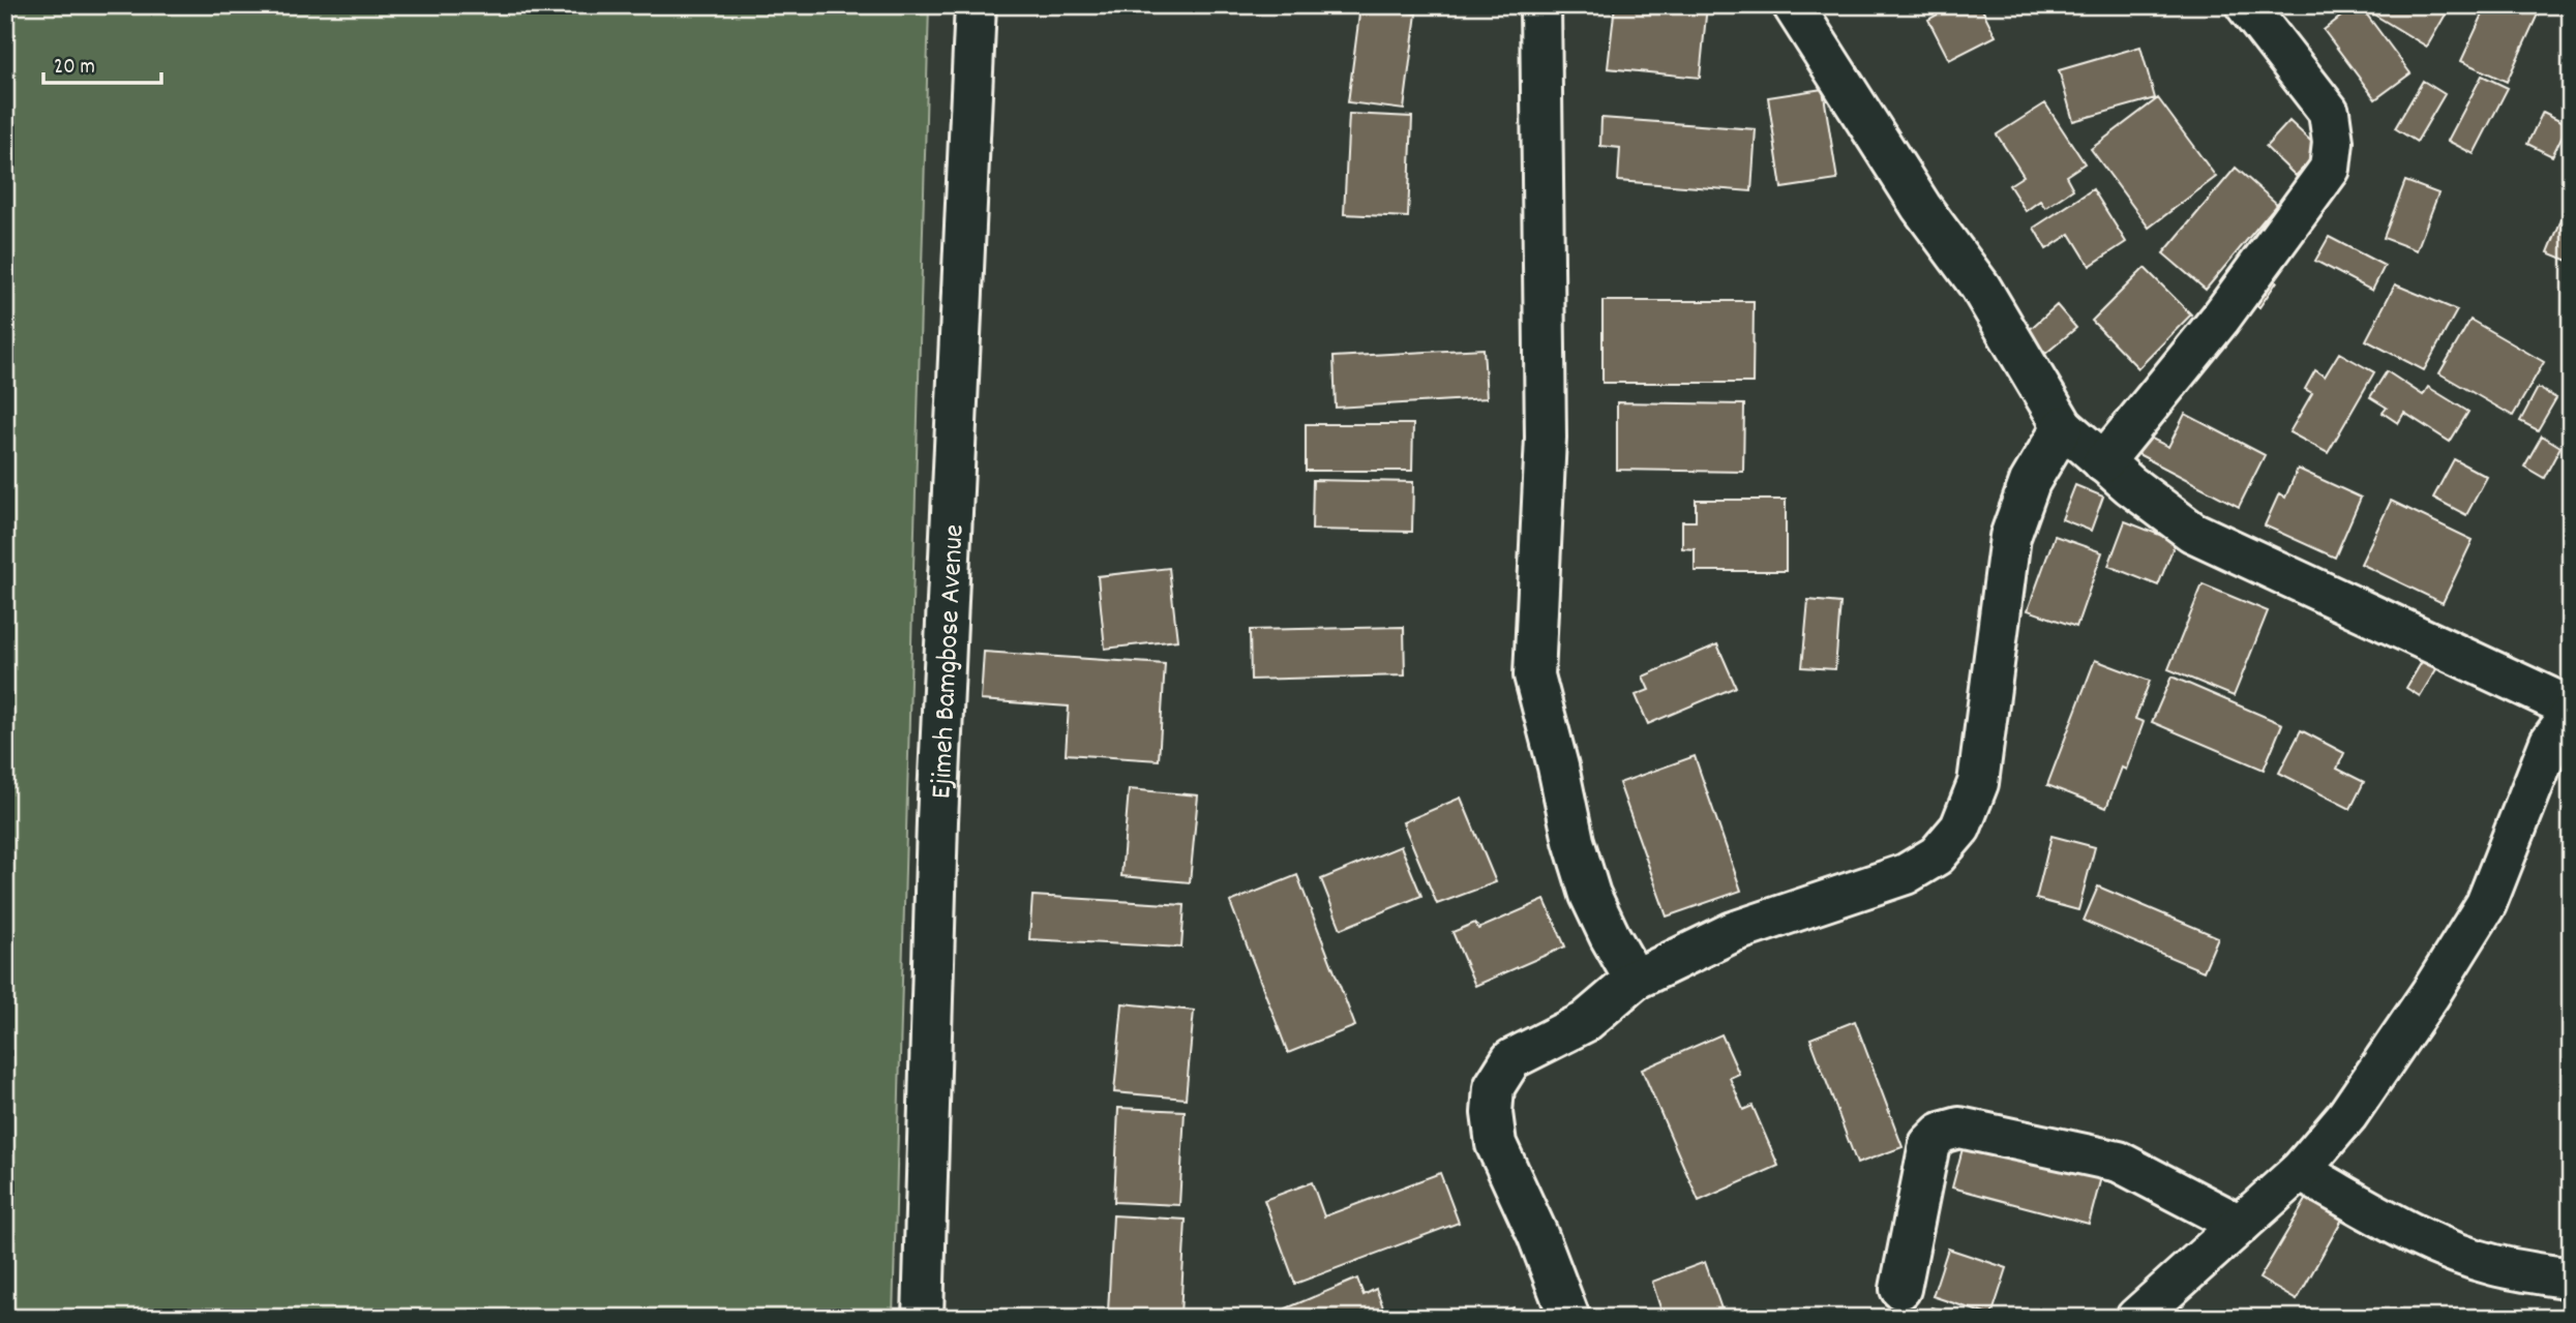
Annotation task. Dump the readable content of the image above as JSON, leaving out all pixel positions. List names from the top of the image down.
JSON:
{
  "streets": {
    "street": ["Ejimeh Bamgbose Avenue"]
  },
  "scale_bar": "20 m"
}
